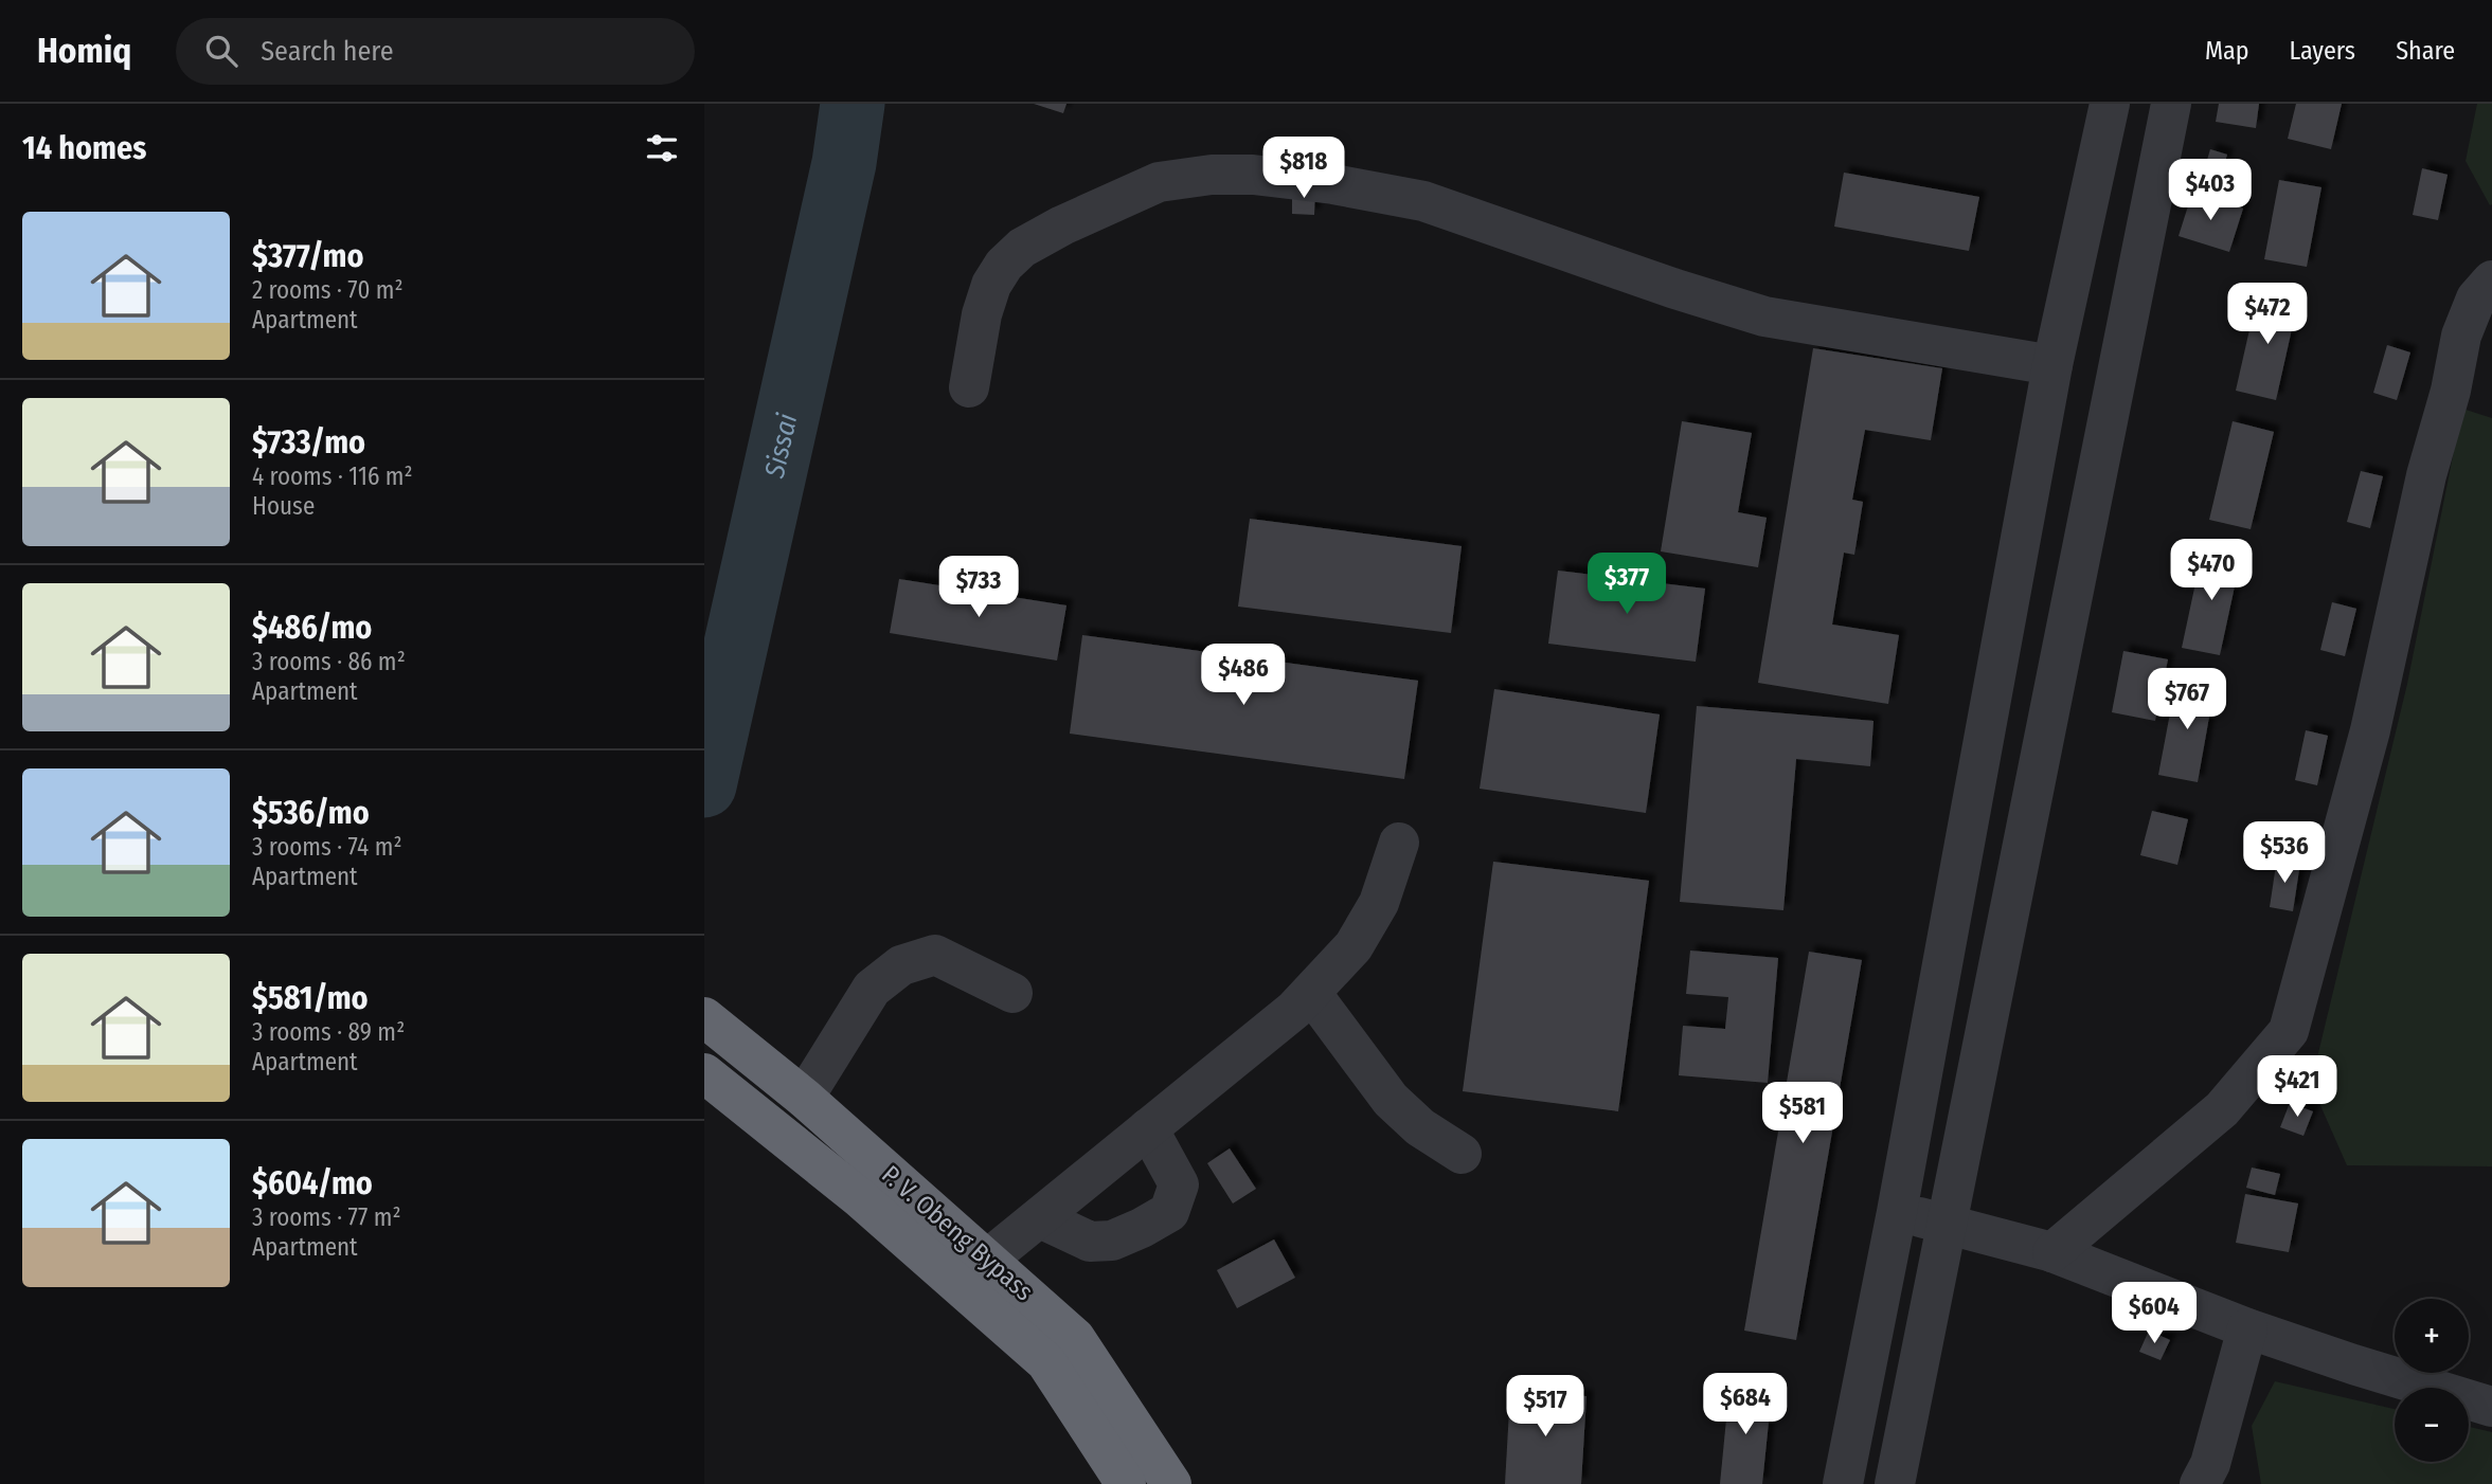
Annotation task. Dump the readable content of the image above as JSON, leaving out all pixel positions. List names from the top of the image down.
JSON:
{
  "streets": {
    "highway": ["P. V. Obeng Bypass"]
  },
  "water": ["Sissai"],
  "page": {
    "header": "Homiq",
    "search": "Search here",
    "nav": ["Map", "Layers", "Share"],
    "heading": "14 homes",
    "price": [
      "$818",
      "$403",
      "$472",
      "$470",
      "$377",
      "$733",
      "$486",
      "$767",
      "$536",
      "$421",
      "$581",
      "$604",
      "$684",
      "$517"
    ],
    "list": [
      {
        "name": "$377/mo",
        "note": "2 rooms · 70 m² · Apartment"
      },
      {
        "name": "$733/mo",
        "note": "4 rooms · 116 m² · House"
      },
      {
        "name": "$486/mo",
        "note": "3 rooms · 86 m² · Apartment"
      },
      {
        "name": "$536/mo",
        "note": "3 rooms · 74 m² · Apartment"
      },
      {
        "name": "$581/mo",
        "note": "3 rooms · 89 m² · Apartment"
      },
      {
        "name": "$604/mo",
        "note": "3 rooms · 77 m² · Apartment"
      }
    ],
    "map_buttons": ["+", "−"]
  }
}
